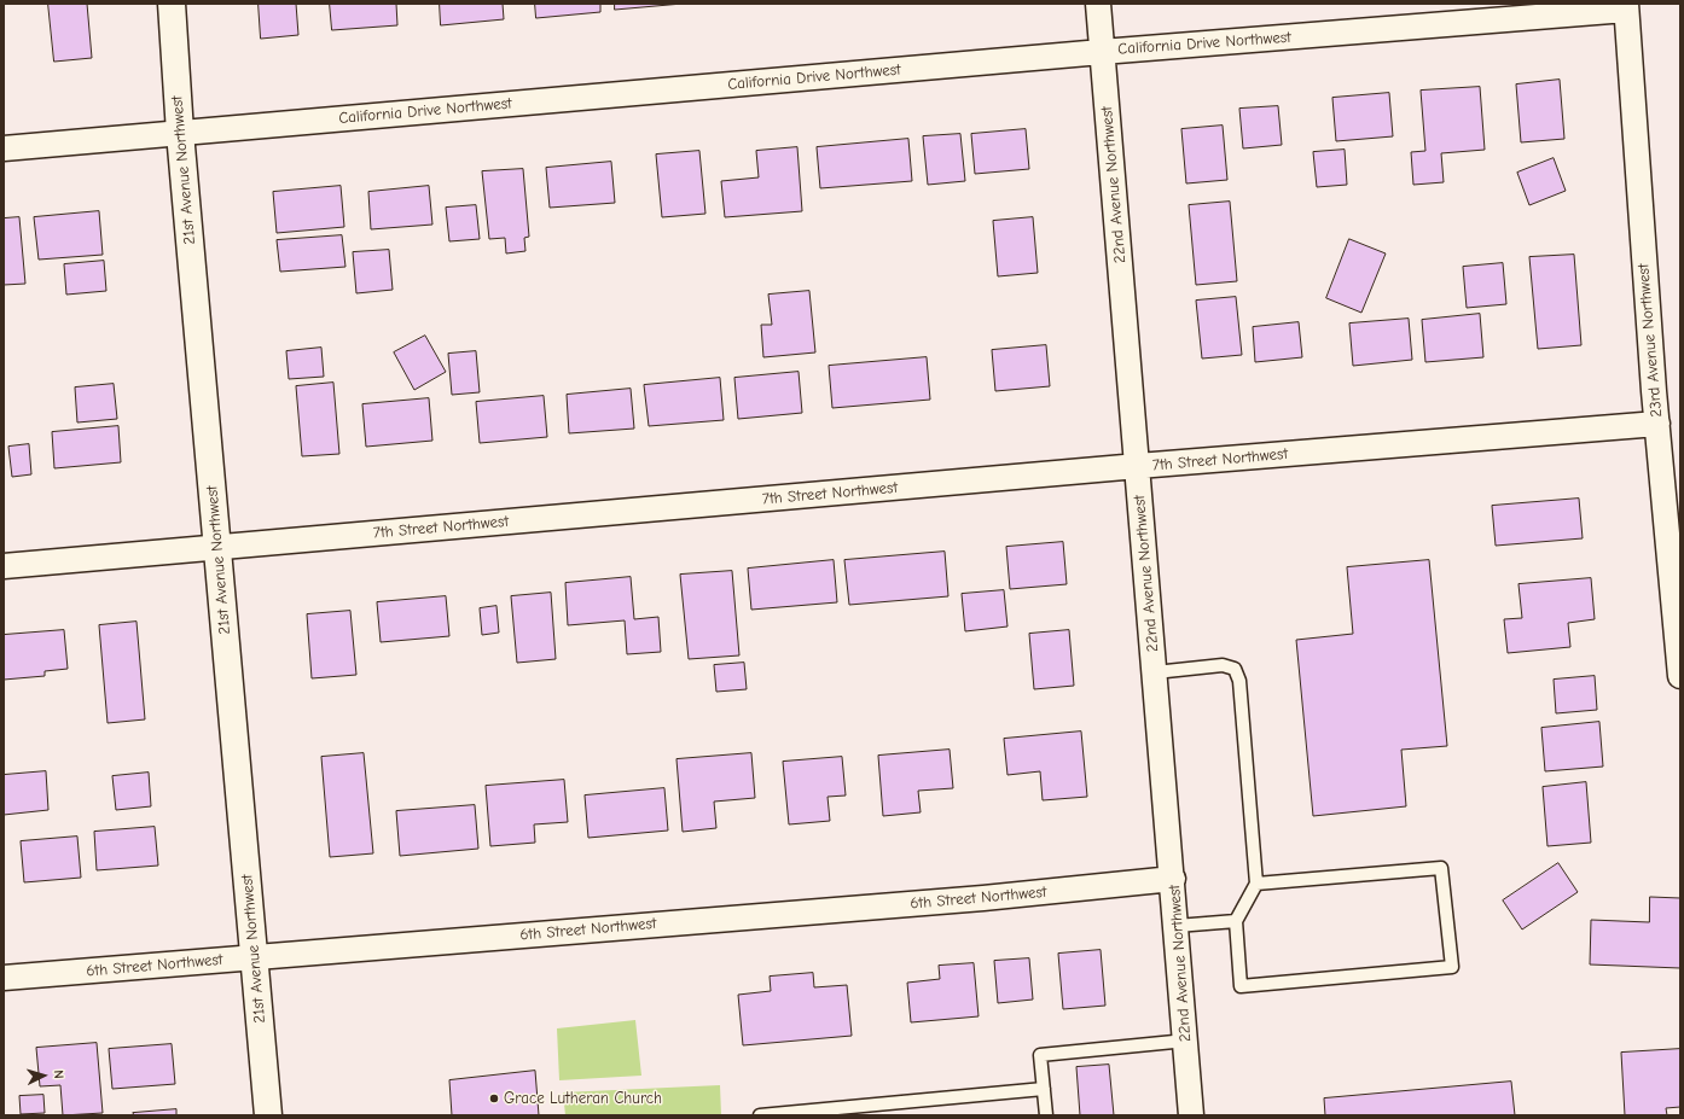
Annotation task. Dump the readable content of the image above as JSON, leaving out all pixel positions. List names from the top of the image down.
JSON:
{
  "streets": {
    "street": [
      "California Drive Northwest",
      "21st Avenue Northwest",
      "22nd Avenue Northwest",
      "23rd Avenue Northwest",
      "7th Street Northwest",
      "6th Street Northwest"
    ]
  },
  "crossings": [
    ["California Drive Northwest", "21st Avenue Northwest"],
    ["California Drive Northwest", "22nd Avenue Northwest"],
    ["California Drive Northwest", "23rd Avenue Northwest"],
    ["21st Avenue Northwest", "7th Street Northwest"],
    ["21st Avenue Northwest", "6th Street Northwest"],
    ["22nd Avenue Northwest", "7th Street Northwest"],
    ["22nd Avenue Northwest", "6th Street Northwest"],
    ["23rd Avenue Northwest", "7th Street Northwest"]
  ],
  "places": ["Grace Lutheran Church"],
  "north": "right"
}
